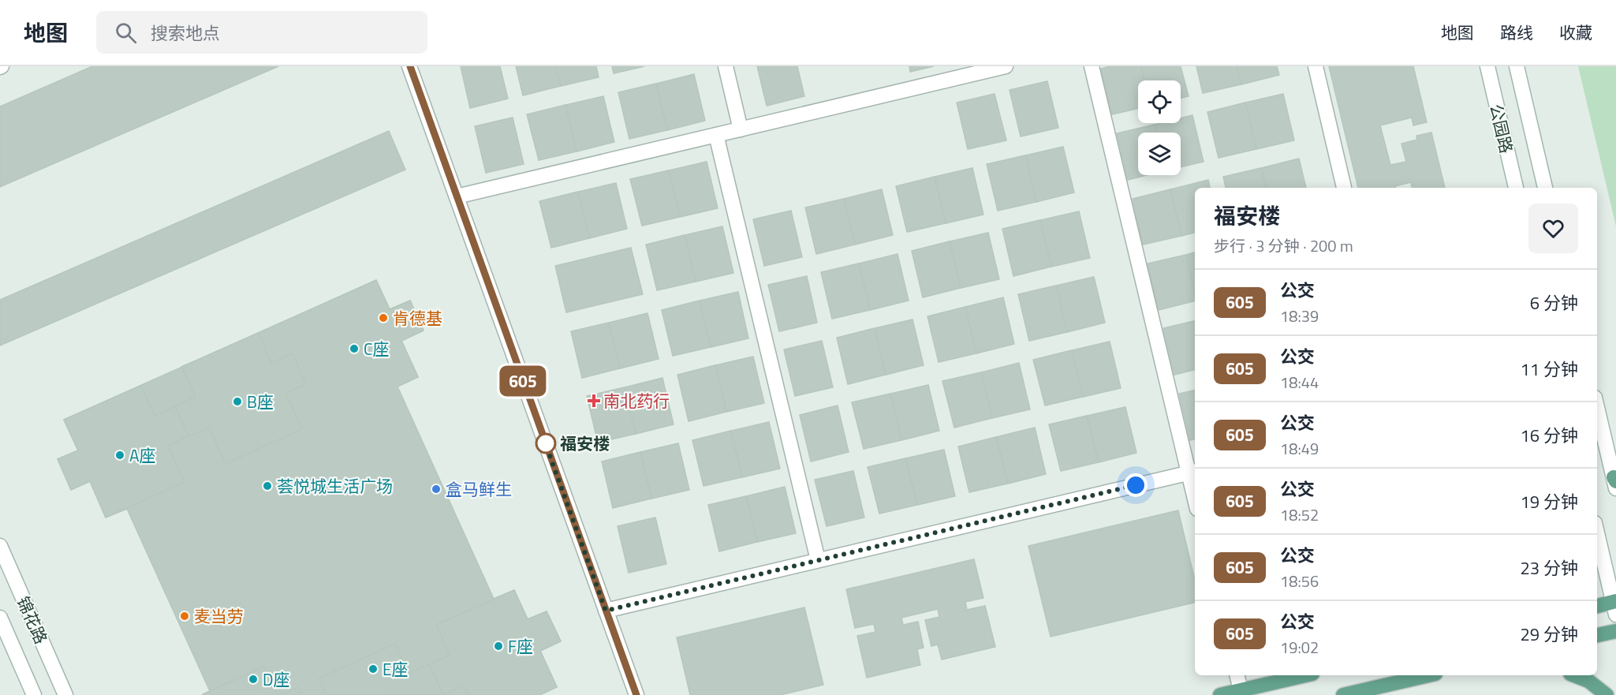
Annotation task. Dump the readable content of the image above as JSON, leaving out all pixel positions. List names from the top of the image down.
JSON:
{
  "streets": {
    "street": ["公园路", "锦花路"]
  },
  "places": {
    "other": [
      "肯德基",
      "C座",
      "B座",
      "福安楼",
      "A座",
      "荟悦城生活广场",
      "盒马鲜生",
      "麦当劳",
      "F座",
      "E座",
      "D座"
    ],
    "health": ["南北药行"]
  },
  "lines": ["bus line 605"],
  "page": {
    "header": "地图",
    "search": "搜索地点",
    "nav": ["地图", "路线", "收藏"],
    "on_map": "605",
    "heading": ["福安楼", "步行 · 3 分钟 · 200 m"],
    "list": [
      {
        "mark": "605",
        "name": "公交",
        "note": "18:39",
        "value": "6 分钟"
      },
      {
        "mark": "605",
        "name": "公交",
        "note": "18:44",
        "value": "11 分钟"
      },
      {
        "mark": "605",
        "name": "公交",
        "note": "18:49",
        "value": "16 分钟"
      },
      {
        "mark": "605",
        "name": "公交",
        "note": "18:52",
        "value": "19 分钟"
      },
      {
        "mark": "605",
        "name": "公交",
        "note": "18:56",
        "value": "23 分钟"
      },
      {
        "mark": "605",
        "name": "公交",
        "note": "19:02",
        "value": "29 分钟"
      }
    ]
  }
}
